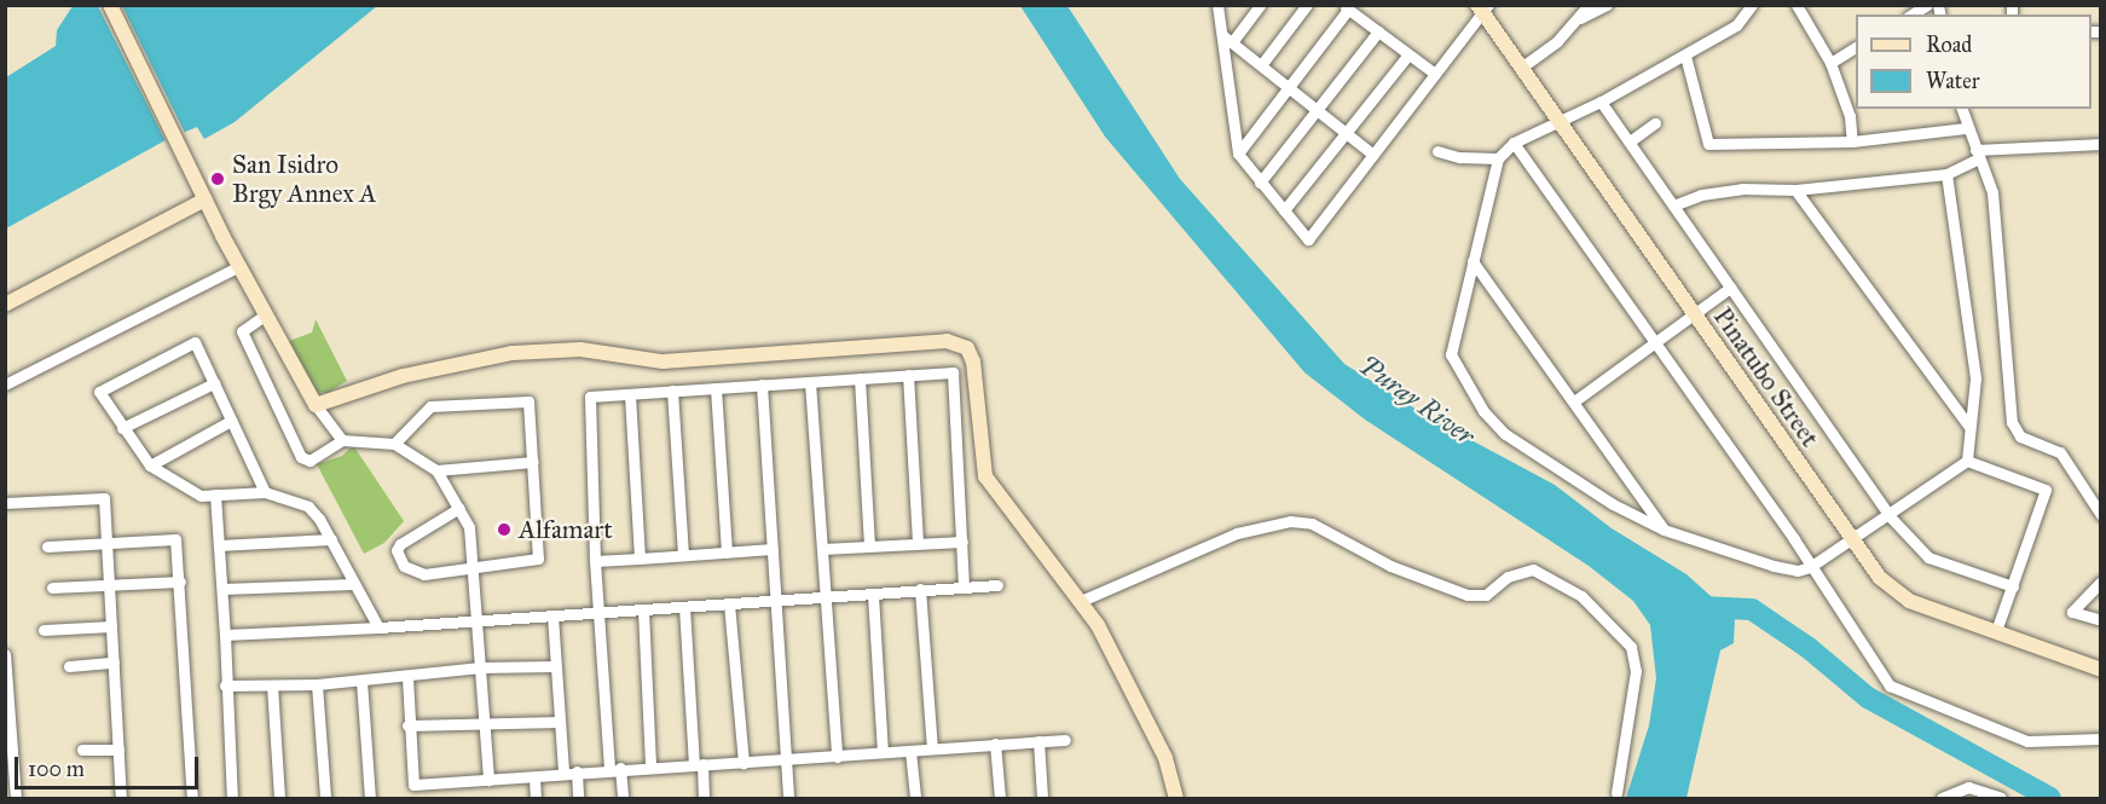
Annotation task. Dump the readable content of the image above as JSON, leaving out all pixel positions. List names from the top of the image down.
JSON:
{
  "streets": {
    "street": ["Pinatubo Street"]
  },
  "water": ["Puray River"],
  "places": ["San Isidro Brgy Annex A", "Alfamart"],
  "legend": ["Road", "Water"],
  "scale_bar": "100 m"
}
